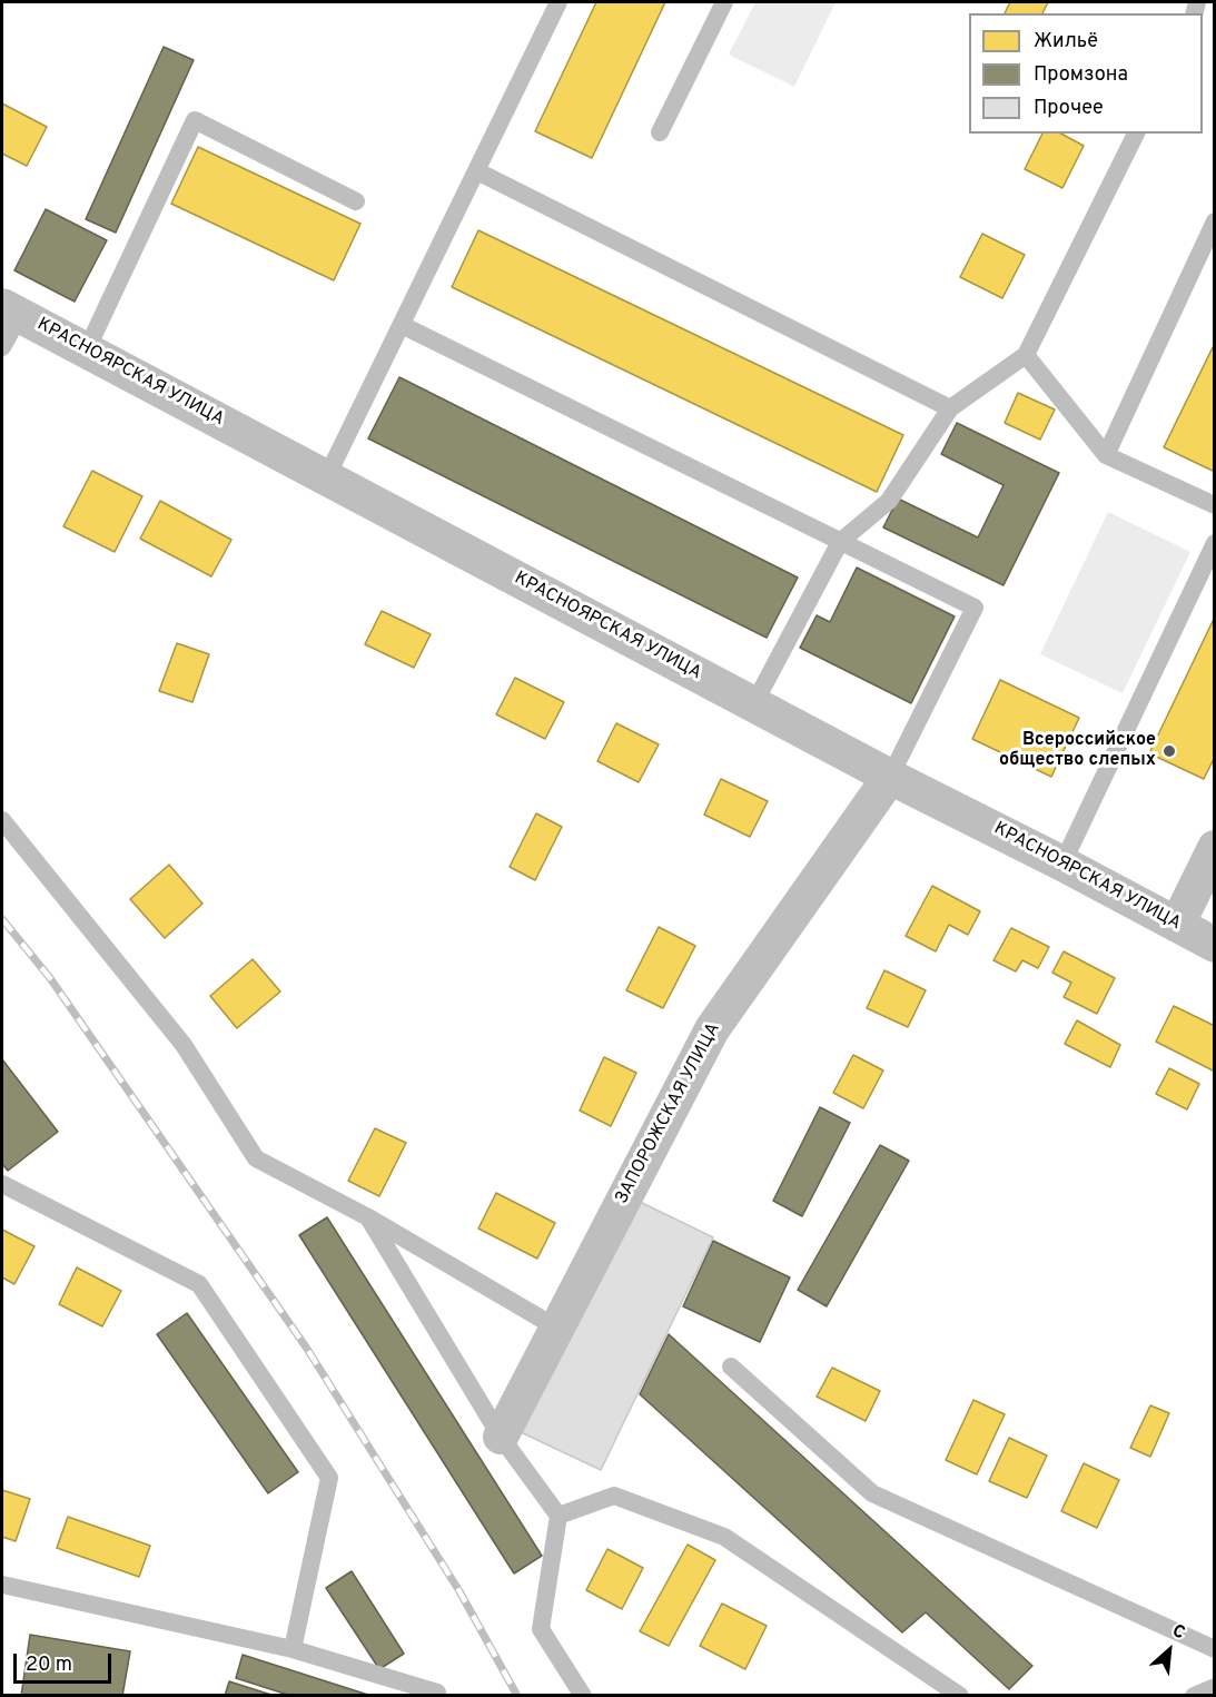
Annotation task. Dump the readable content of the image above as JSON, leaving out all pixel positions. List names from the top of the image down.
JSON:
{
  "streets": {
    "street": ["КРАСНОЯРСКАЯ УЛИЦА", "ЗАПОРОЖСКАЯ УЛИЦА"]
  },
  "crossings": [
    ["КРАСНОЯРСКАЯ УЛИЦА", "ЗАПОРОЖСКАЯ УЛИЦА"]
  ],
  "places": ["Всероссийское общество слепых"],
  "legend": ["Жильё", "Промзона", "Прочее"],
  "scale_bar": "20 m",
  "north": "top right"
}
